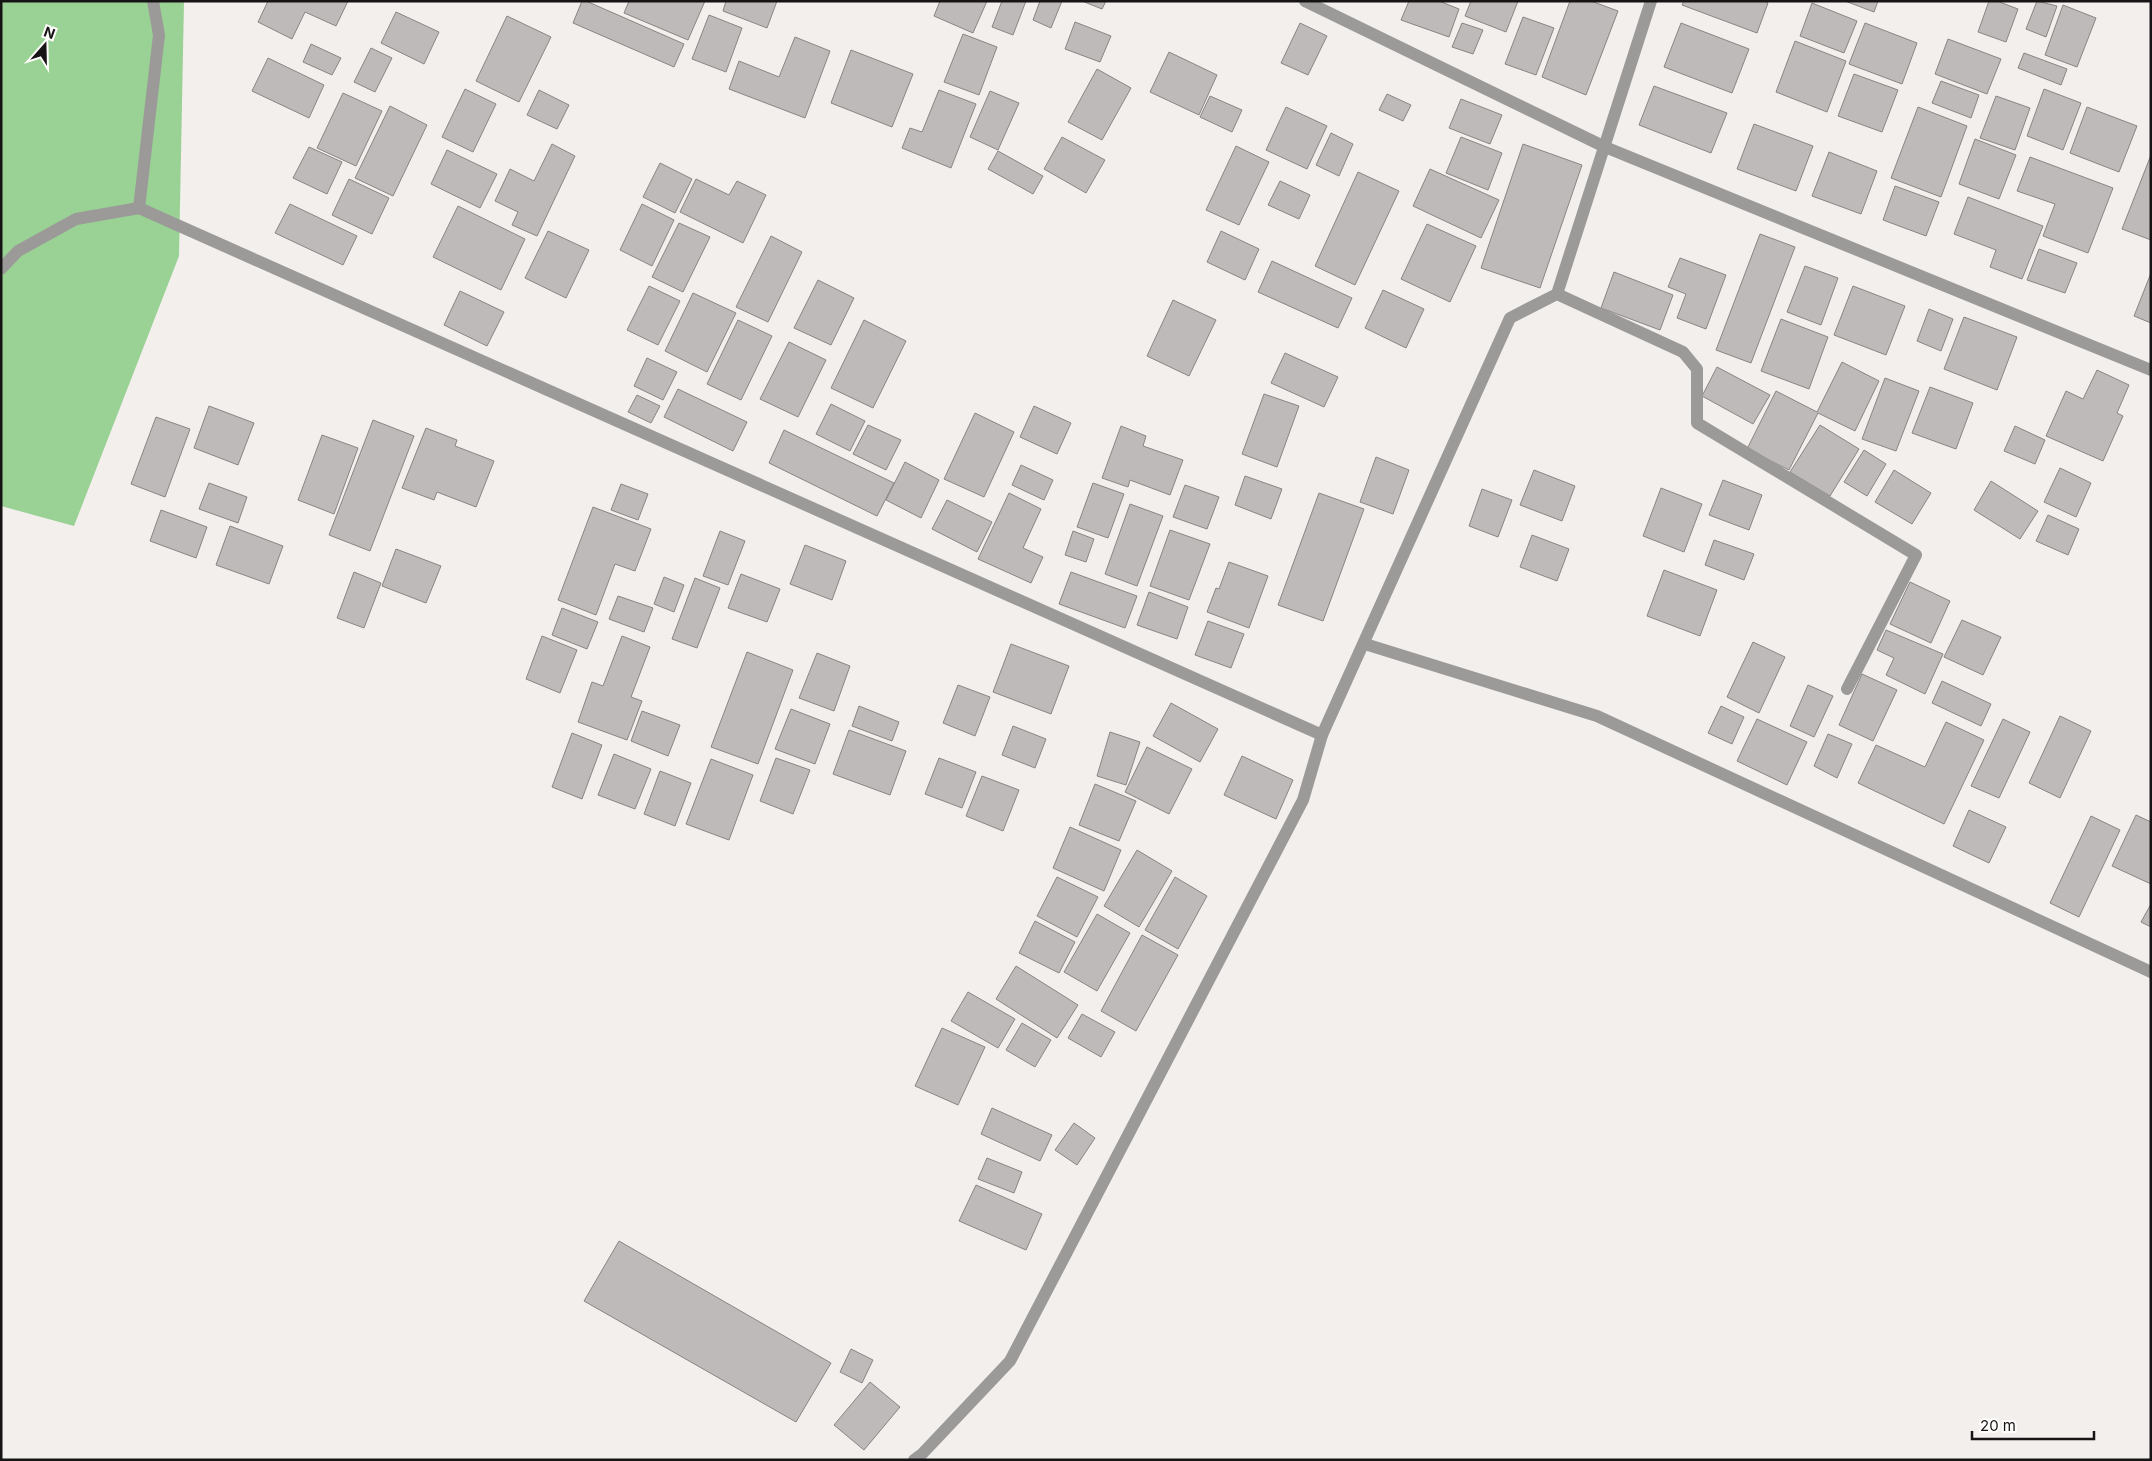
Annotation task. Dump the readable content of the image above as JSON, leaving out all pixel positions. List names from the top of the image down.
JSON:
{
  "scale_bar": "20 m",
  "north": "top"
}
